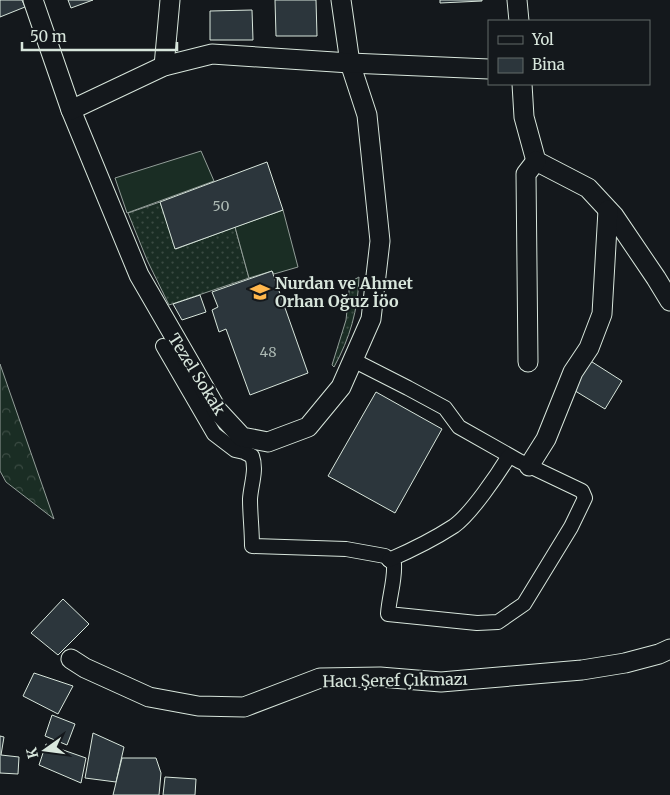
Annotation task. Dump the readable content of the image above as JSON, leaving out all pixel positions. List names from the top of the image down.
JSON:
{
  "streets": {
    "street": ["Tezel Sokak", "Hacı Şeref Çıkmazı"]
  },
  "places": {
    "school or university": ["Nurdan ve Ahmet Orhan Oğuz İöo"]
  },
  "house_numbers": ["50", "48"],
  "legend": ["Yol", "Bina"],
  "scale_bar": "50 m",
  "north": "left"
}
